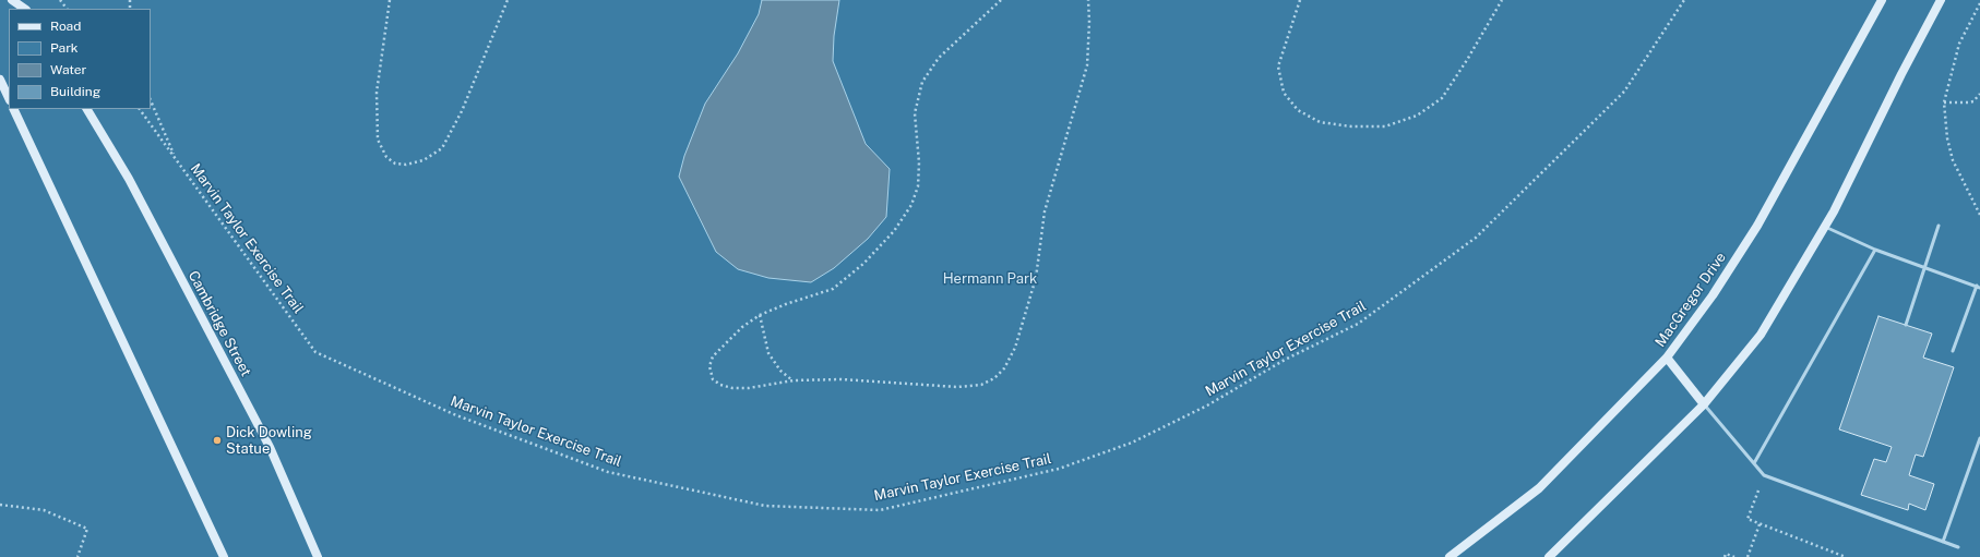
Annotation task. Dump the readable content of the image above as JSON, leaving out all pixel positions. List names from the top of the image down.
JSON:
{
  "streets": {
    "main road": ["MacGregor Drive", "Cambridge Street"],
    "path": ["Marvin Taylor Exercise Trail"]
  },
  "parks": ["Hermann Park"],
  "places": ["Dick Dowling Statue"],
  "legend": [
    "Road",
    "Park",
    "Water",
    "Building"
  ]
}
